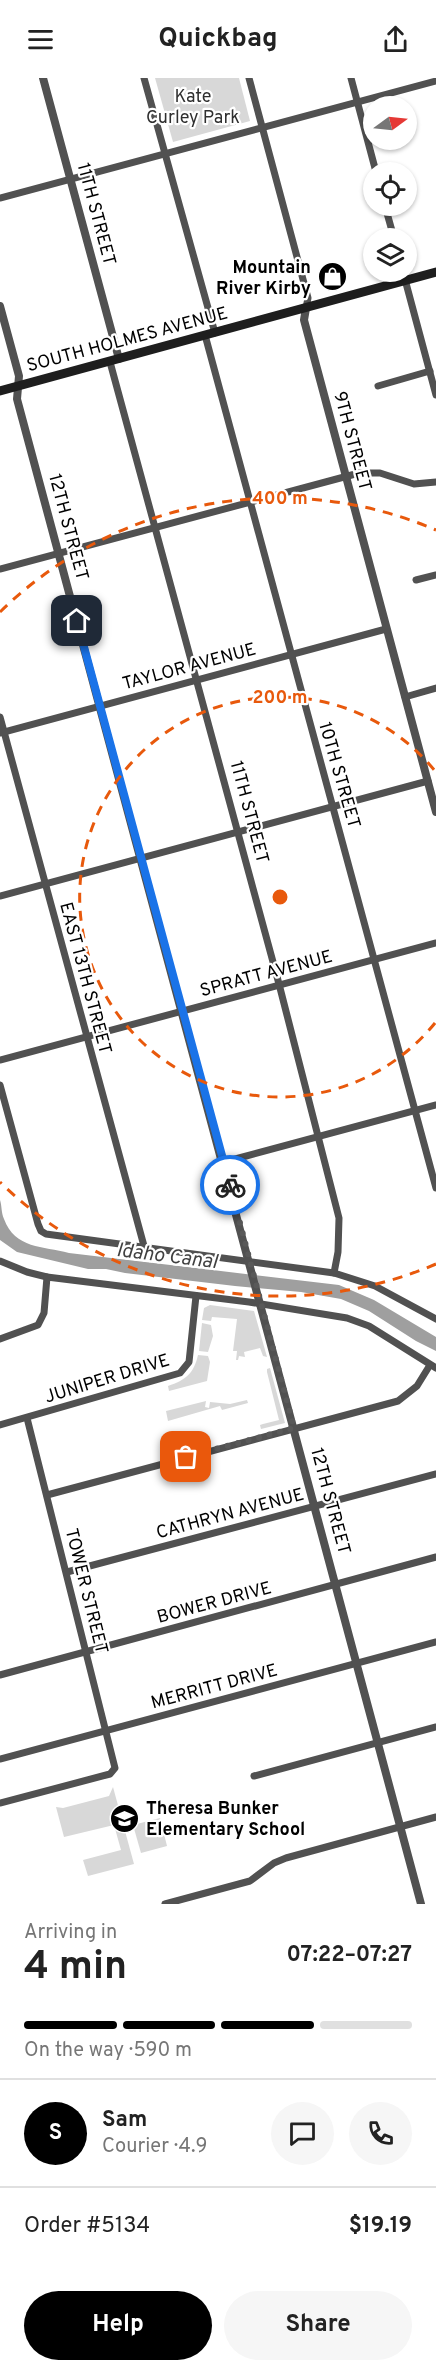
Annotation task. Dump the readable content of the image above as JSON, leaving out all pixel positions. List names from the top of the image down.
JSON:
{
  "streets": {
    "main road": ["SOUTH HOLMES AVENUE"],
    "street": [
      "11TH STREET",
      "9TH STREET",
      "12TH STREET",
      "TAYLOR AVENUE",
      "10TH STREET",
      "SPRATT AVENUE",
      "EAST 13TH STREET",
      "JUNIPER DRIVE",
      "CATHRYN AVENUE",
      "TOWER STREET",
      "BOWER DRIVE",
      "MERRITT DRIVE"
    ]
  },
  "crossings": [
    ["11TH STREET", "SOUTH HOLMES AVENUE"],
    ["11TH STREET", "TAYLOR AVENUE"],
    ["11TH STREET", "SPRATT AVENUE"],
    ["SOUTH HOLMES AVENUE", "9TH STREET"],
    ["SOUTH HOLMES AVENUE", "12TH STREET"],
    ["SOUTH HOLMES AVENUE", "10TH STREET"],
    ["9TH STREET", "TAYLOR AVENUE"],
    ["12TH STREET", "TAYLOR AVENUE"],
    ["12TH STREET", "SPRATT AVENUE"],
    ["12TH STREET", "CATHRYN AVENUE"],
    ["12TH STREET", "BOWER DRIVE"],
    ["12TH STREET", "MERRITT DRIVE"],
    ["TAYLOR AVENUE", "10TH STREET"],
    ["TAYLOR AVENUE", "EAST 13TH STREET"],
    ["10TH STREET", "SPRATT AVENUE"],
    ["SPRATT AVENUE", "EAST 13TH STREET"],
    ["JUNIPER DRIVE", "TOWER STREET"],
    ["CATHRYN AVENUE", "TOWER STREET"],
    ["TOWER STREET", "BOWER DRIVE"],
    ["TOWER STREET", "MERRITT DRIVE"]
  ],
  "water": ["Idaho Canal"],
  "parks": ["Kate Curley Park"],
  "places": {
    "shop": ["Mountain River Kirby"],
    "school or university": ["Theresa Bunker Elementary School"]
  },
  "north": "right",
  "page": {
    "header": "Quickbag",
    "heading": ["4 min", "Arriving in", "07:22–07:27"],
    "panel": [
      "Sam",
      "Courier · 4.9",
      "Order #5134",
      "$19.19"
    ],
    "bar": "On the way · 590 m",
    "round": "S",
    "buttons": ["Help", "Share"]
  },
  "rings": ["400 m", "200 m"]
}
